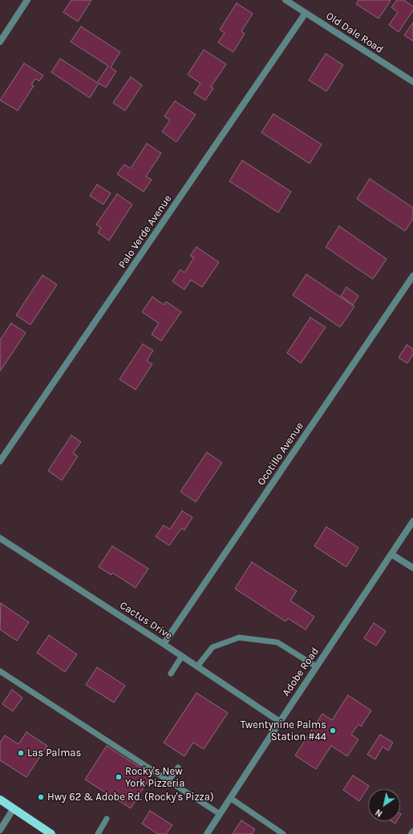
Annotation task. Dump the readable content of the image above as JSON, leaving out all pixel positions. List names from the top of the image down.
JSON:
{
  "streets": {
    "street": [
      "Old Dale Road",
      "Palo Verde Avenue",
      "Ocotillo Avenue",
      "Cactus Drive",
      "Adobe Road"
    ]
  },
  "crossings": [
    ["Old Dale Road", "Palo Verde Avenue"],
    ["Ocotillo Avenue", "Cactus Drive"],
    ["Cactus Drive", "Adobe Road"]
  ],
  "places": [
    "Twentynine Palms Station #44",
    "Las Palmas",
    "Rocky's New York Pizzeria",
    "Hwy 62 & Adobe Rd. (Rocky's Pizza)"
  ],
  "north": "bottom left"
}
